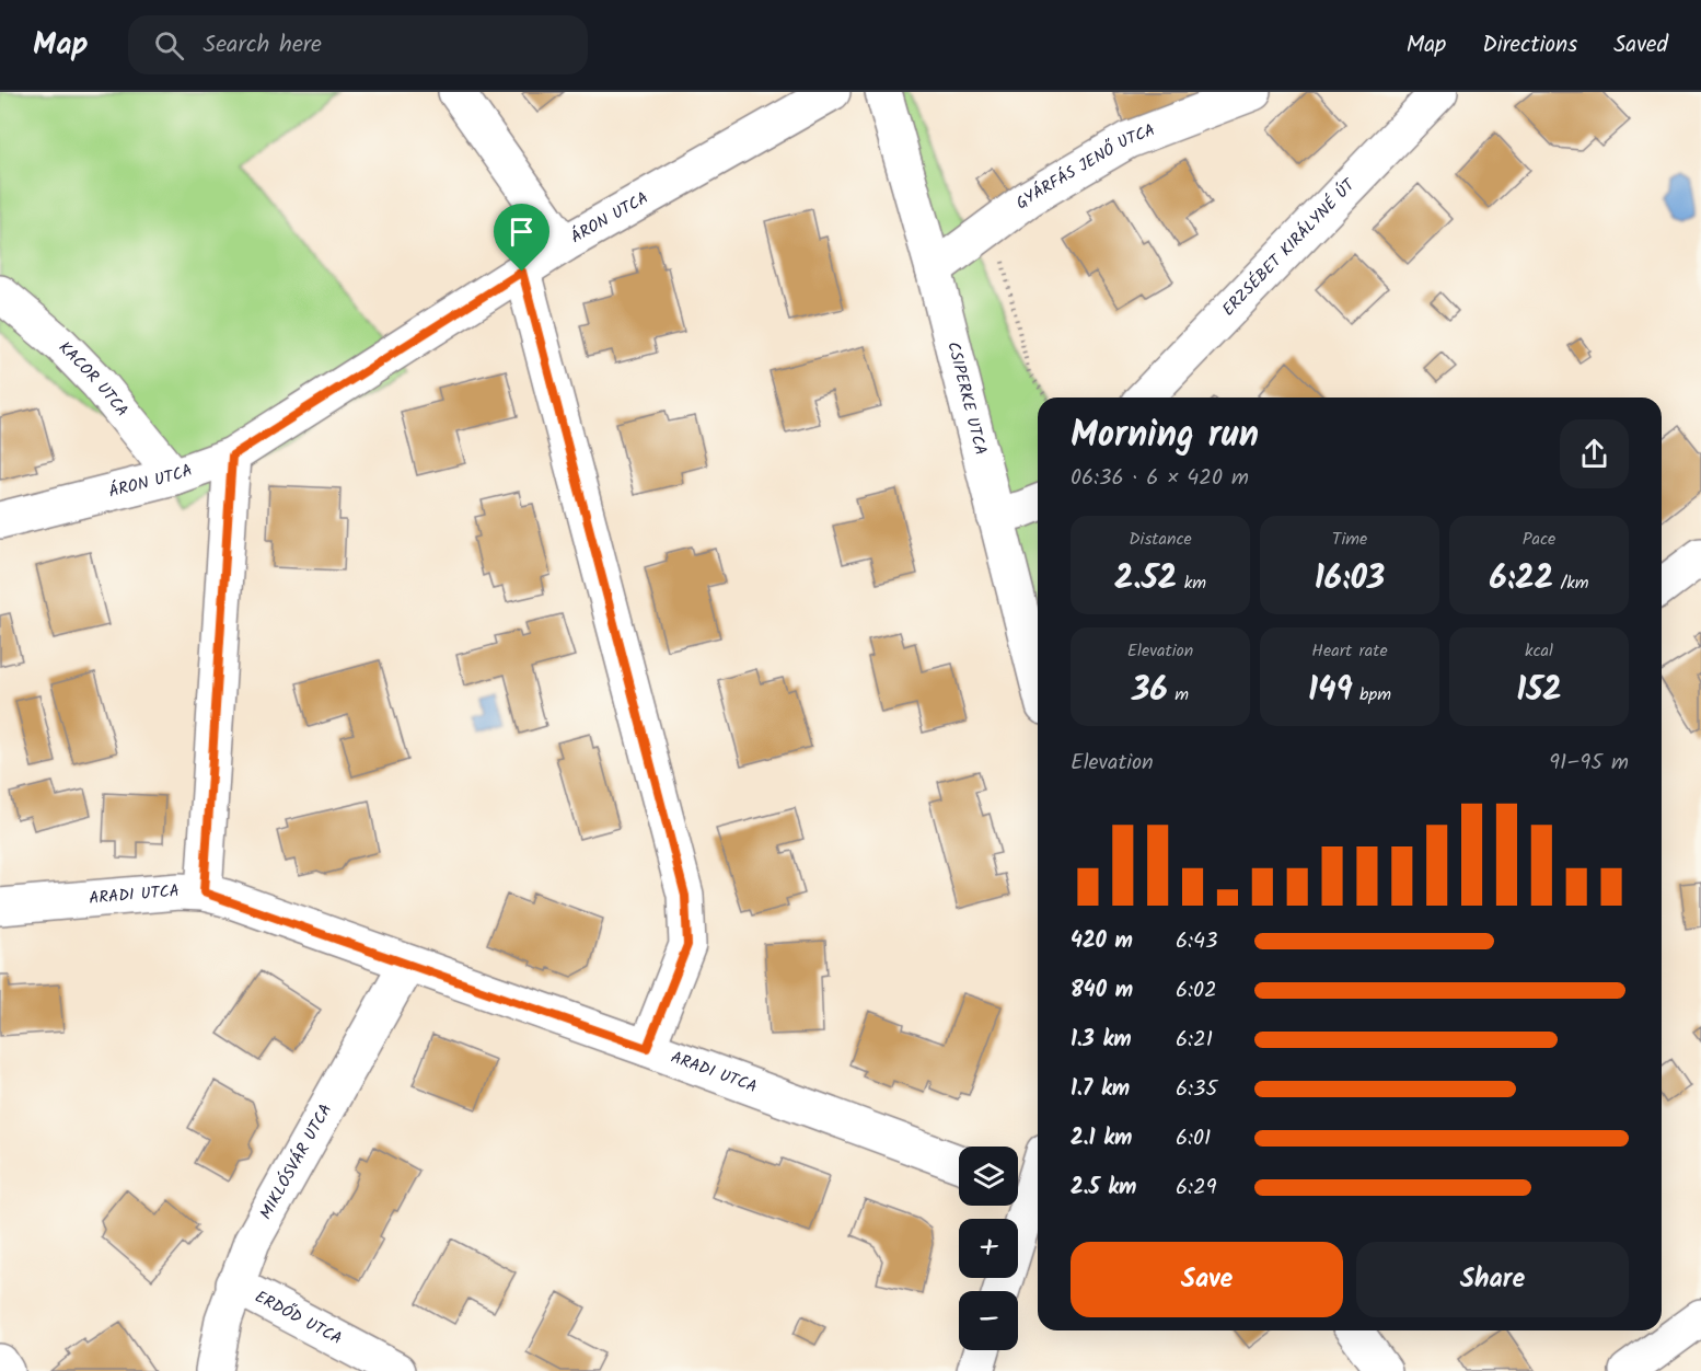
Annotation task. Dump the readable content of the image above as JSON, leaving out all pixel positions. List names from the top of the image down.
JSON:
{
  "streets": {
    "street": [
      "GYÁRFÁS JENŐ UTCA",
      "ÁRON UTCA",
      "ERZSÉBET KIRÁLYNÉ ÚT",
      "KACOR UTCA",
      "CSIPERKE UTCA",
      "ARADI UTCA",
      "MIKLÓSVÁR UTCA",
      "ERDŐD UTCA"
    ]
  },
  "crossings": [
    ["GYÁRFÁS JENŐ UTCA", "CSIPERKE UTCA"],
    ["ÁRON UTCA", "KACOR UTCA"],
    ["ARADI UTCA", "MIKLÓSVÁR UTCA"],
    ["MIKLÓSVÁR UTCA", "ERDŐD UTCA"]
  ],
  "page": {
    "header": "Map",
    "search": "Search here",
    "nav": ["Map", "Directions", "Saved"],
    "heading": ["Morning run", "06:36 · 6 × 420 m"],
    "stats": [
      ["Distance", "2.52 km"],
      ["Time", "16:03"],
      ["Pace", "6:22 /km"],
      ["Elevation", "36 m"],
      ["Heart rate", "149 bpm"],
      ["kcal", "152"]
    ],
    "chart": ["Elevation", "91–95 m"],
    "list": [
      {
        "name": "420 m",
        "note": "6:43"
      },
      {
        "name": "840 m",
        "note": "6:02"
      },
      {
        "name": "1.3 km",
        "note": "6:21"
      },
      {
        "name": "1.7 km",
        "note": "6:35"
      },
      {
        "name": "2.1 km",
        "note": "6:01"
      },
      {
        "name": "2.5 km",
        "note": "6:29"
      }
    ],
    "map_buttons": ["+", "−"],
    "buttons": ["Save", "Share"]
  }
}
